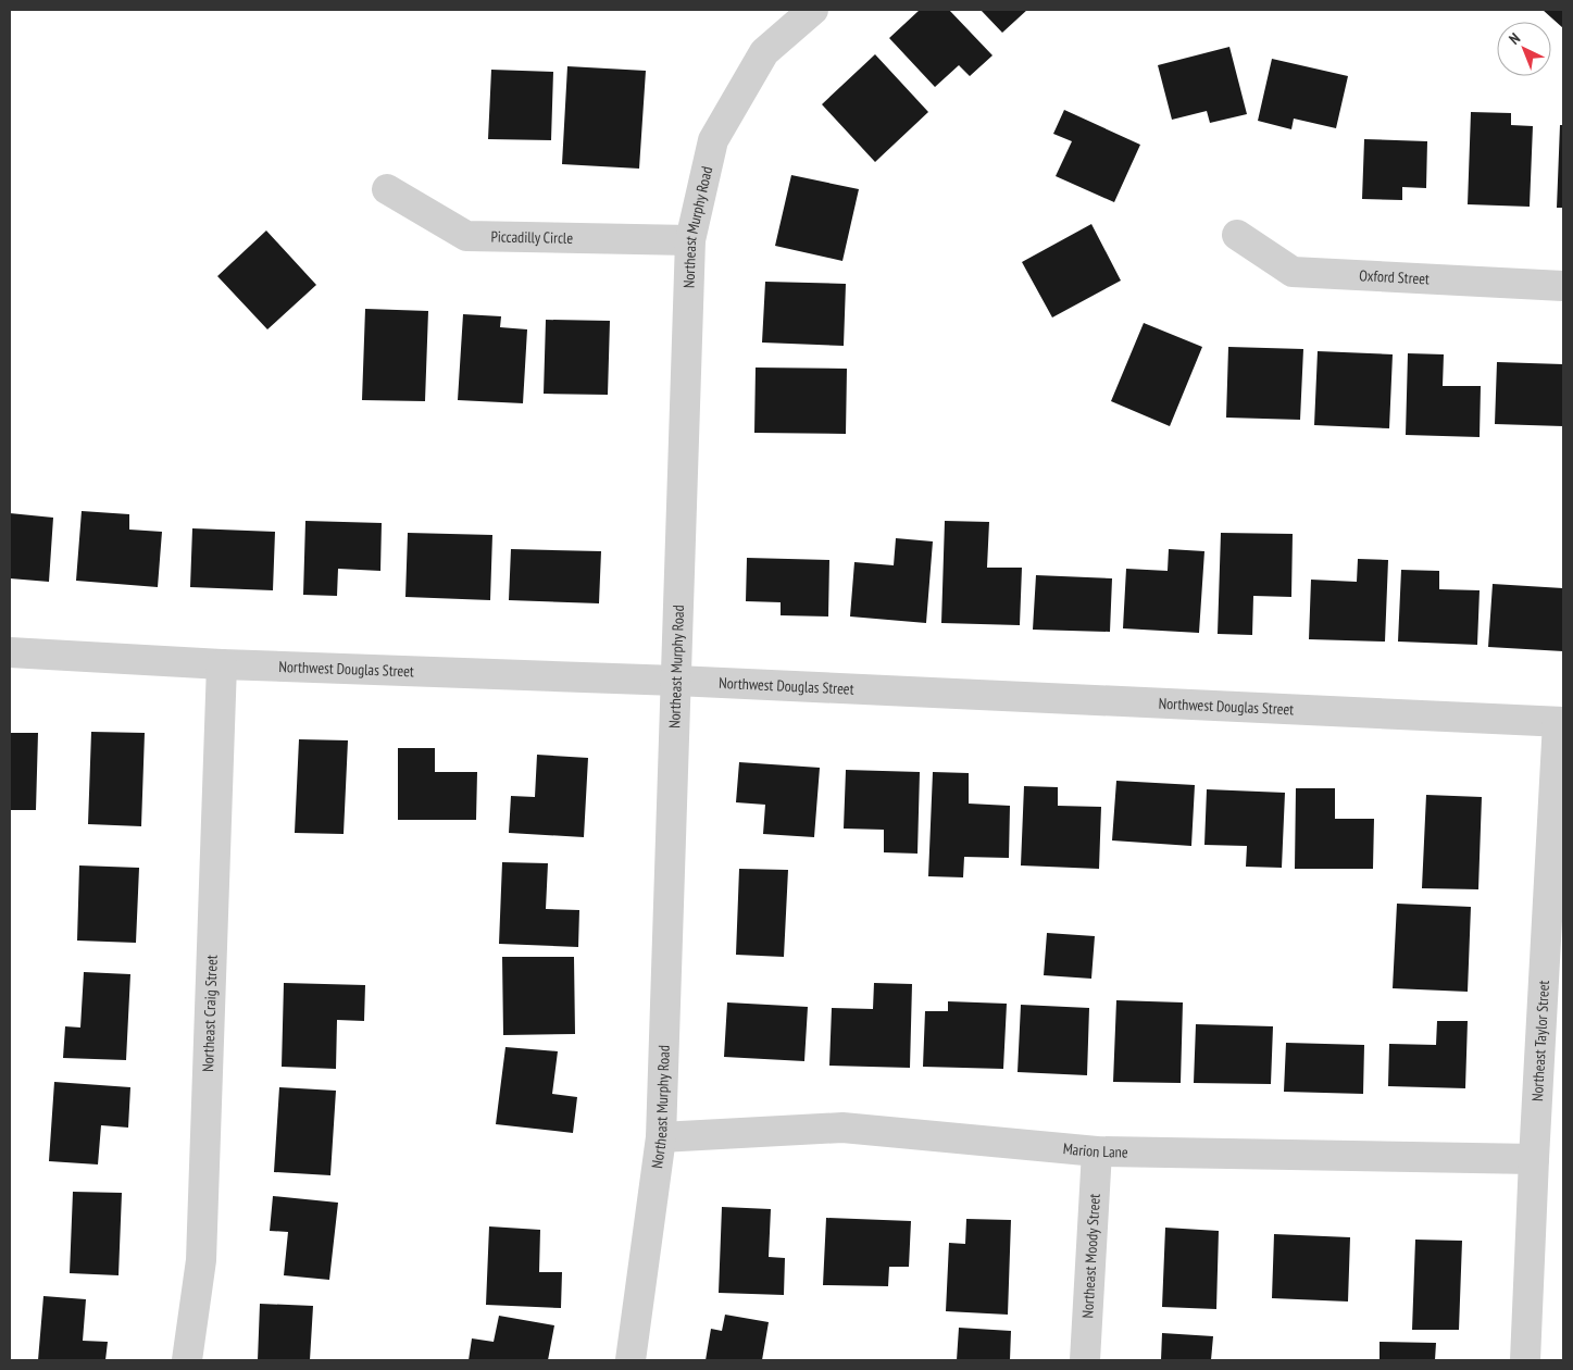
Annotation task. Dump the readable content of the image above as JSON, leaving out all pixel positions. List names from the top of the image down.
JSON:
{
  "streets": {
    "street": [
      "Northeast Murphy Road",
      "Piccadilly Circle",
      "Oxford Street",
      "Northwest Douglas Street",
      "Northeast Craig Street",
      "Northeast Taylor Street",
      "Marion Lane",
      "Northeast Moody Street"
    ]
  },
  "crossings": [
    ["Northeast Murphy Road", "Piccadilly Circle"],
    ["Northeast Murphy Road", "Northwest Douglas Street"],
    ["Northeast Murphy Road", "Marion Lane"],
    ["Northwest Douglas Street", "Northeast Craig Street"],
    ["Northwest Douglas Street", "Northeast Taylor Street"],
    ["Northeast Taylor Street", "Marion Lane"],
    ["Marion Lane", "Northeast Moody Street"]
  ],
  "north": "top left"
}
